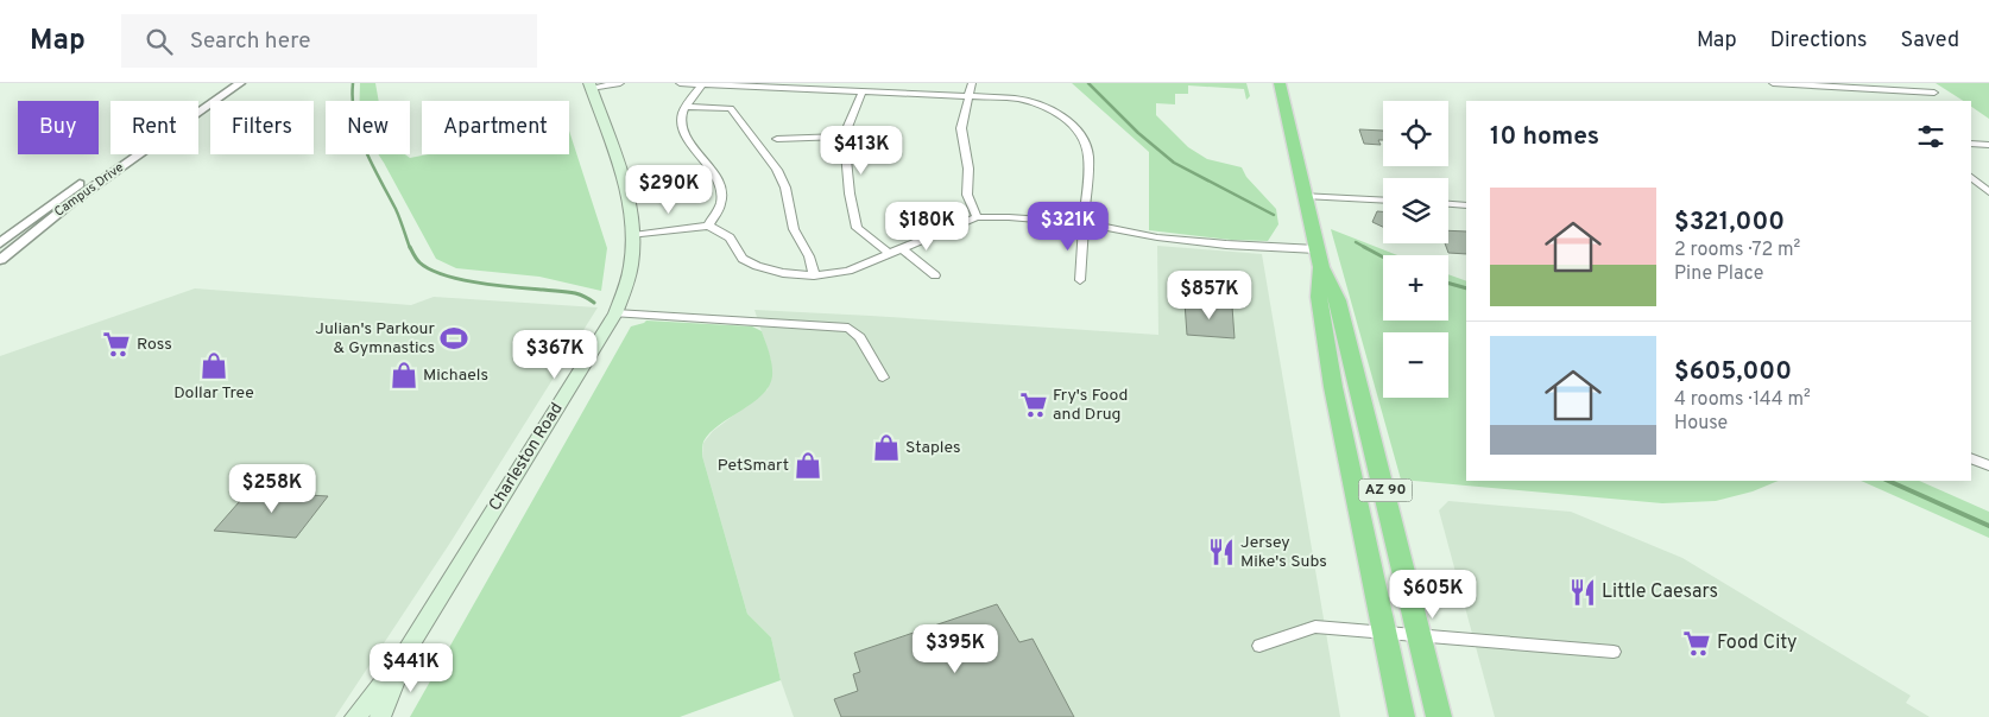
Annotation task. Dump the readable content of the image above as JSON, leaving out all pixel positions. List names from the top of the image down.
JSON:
{
  "streets": {
    "highway": ["AZ 90"],
    "main road": ["Charleston Road"],
    "street": ["Campus Drive"]
  },
  "places": {
    "sports": ["Julian's Parkour & Gymnastics"],
    "supermarket": ["Ross", "Fry's Food and Drug", "Food City"],
    "shop": [
      "Dollar Tree",
      "Michaels",
      "Staples",
      "PetSmart"
    ],
    "restaurant": ["Jersey Mike's Subs", "Little Caesars"]
  },
  "page": {
    "header": "Map",
    "search": "Search here",
    "nav": ["Map", "Directions", "Saved"],
    "map_buttons": ["+", "−"],
    "chip": [
      "Buy",
      "Rent",
      "Filters",
      "New",
      "Apartment"
    ],
    "heading": "10 homes",
    "price": [
      "$413K",
      "$290K",
      "$180K",
      "$321K",
      "$857K",
      "$367K",
      "$258K",
      "$605K",
      "$395K",
      "$441K"
    ],
    "list": [
      {
        "name": "$321,000",
        "note": "2 rooms · 72 m² · Pine Place"
      },
      {
        "name": "$605,000",
        "note": "4 rooms · 144 m² · House"
      }
    ]
  }
}
